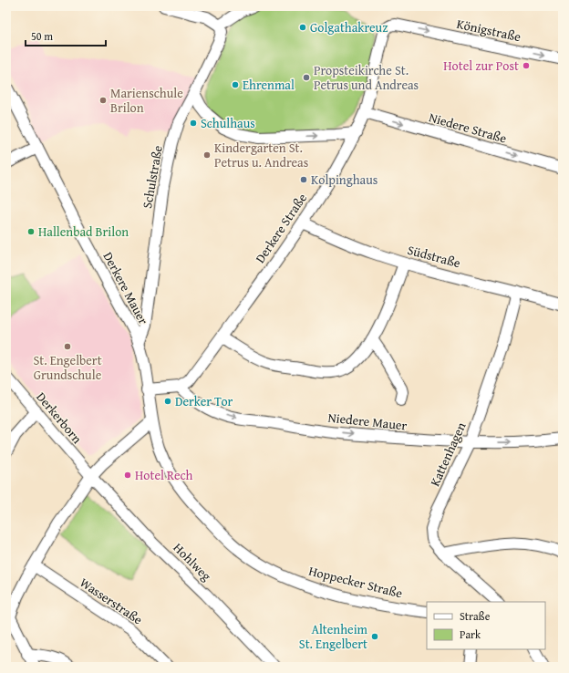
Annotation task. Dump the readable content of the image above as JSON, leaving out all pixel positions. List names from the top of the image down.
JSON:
{
  "streets": {
    "street": [
      "Königstraße",
      "Niedere Straße",
      "Schulstraße",
      "Derkere Straße",
      "Südstraße",
      "Derkere Mauer",
      "Derkerborn",
      "Niedere Mauer",
      "Kattenhagen",
      "Hohlweg",
      "Hoppecker Straße",
      "Wasserstraße"
    ]
  },
  "crossings": [
    ["Königstraße", "Derkere Straße"],
    ["Niedere Straße", "Derkere Straße"],
    ["Schulstraße", "Derkere Mauer"],
    ["Derkere Straße", "Südstraße"],
    ["Derkere Straße", "Niedere Mauer"],
    ["Südstraße", "Kattenhagen"],
    ["Derkere Mauer", "Hoppecker Straße"],
    ["Derkerborn", "Hohlweg"],
    ["Niedere Mauer", "Kattenhagen"]
  ],
  "one_way": ["Königstraße", "Niedere Straße", "Niedere Mauer"],
  "places": [
    "Golgathakreuz",
    "Hotel zur Post",
    "Propsteikirche St. Petrus und Andreas",
    "Ehrenmal",
    "Marienschule Brilon",
    "Schulhaus",
    "Kindergarten St. Petrus u. Andreas",
    "Kolpinghaus",
    "Hallenbad Brilon",
    "St. Engelbert Grundschule",
    "Derker Tor",
    "Hotel Rech",
    "Altenheim St. Engelbert"
  ],
  "legend": ["Straße", "Park"],
  "scale_bar": "50 m"
}
